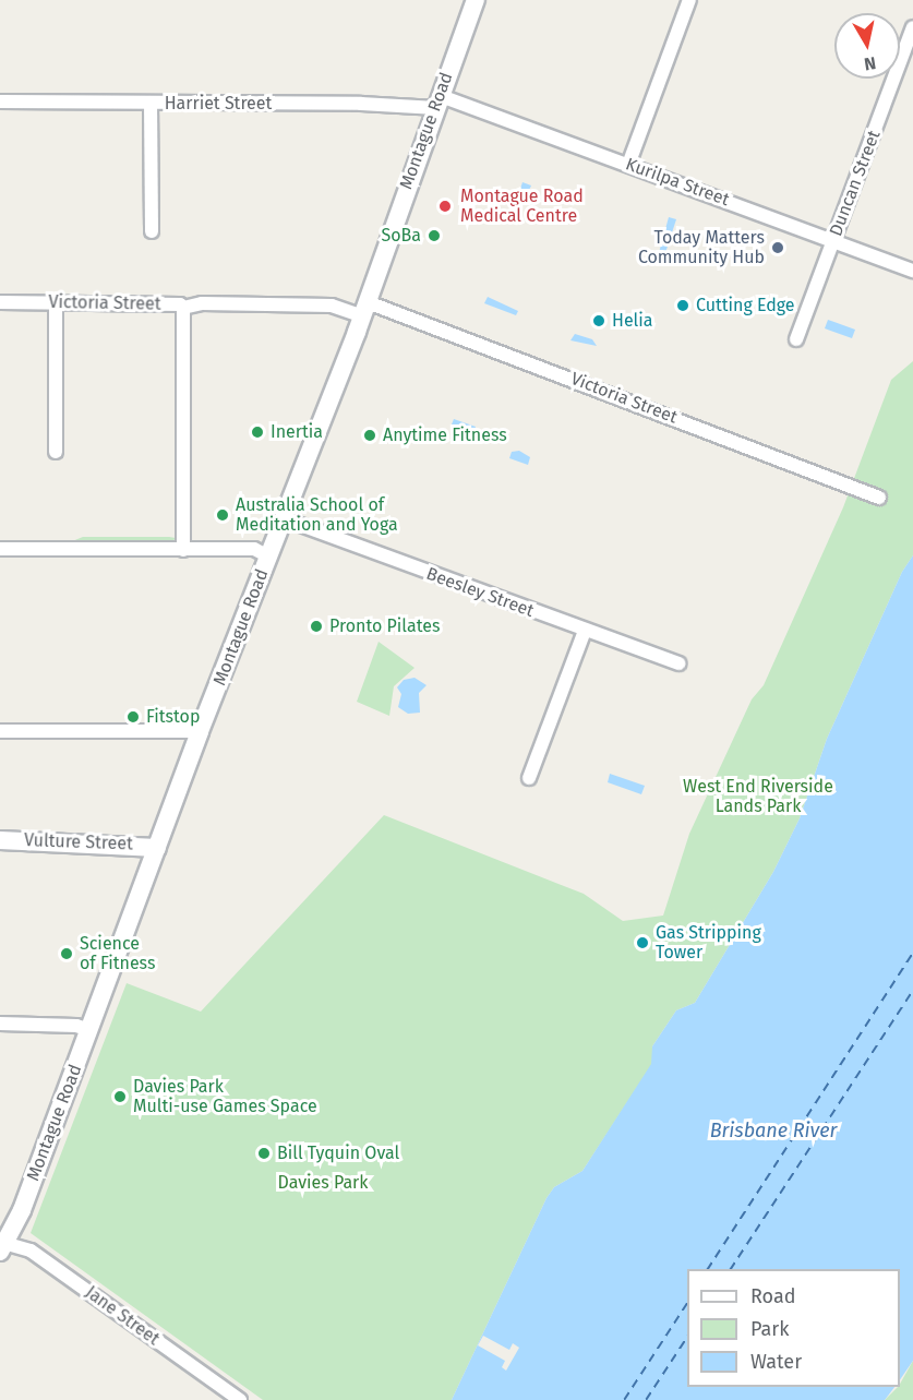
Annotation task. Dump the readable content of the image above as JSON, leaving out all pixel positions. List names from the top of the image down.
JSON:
{
  "streets": {
    "street": [
      "Harriet Street",
      "Montague Road",
      "Kurilpa Street",
      "Duncan Street",
      "Victoria Street",
      "Beesley Street",
      "Vulture Street",
      "Jane Street"
    ]
  },
  "crossings": [
    ["Harriet Street", "Montague Road"],
    ["Harriet Street", "Kurilpa Street"],
    ["Montague Road", "Kurilpa Street"],
    ["Montague Road", "Victoria Street"],
    ["Montague Road", "Beesley Street"],
    ["Montague Road", "Vulture Street"],
    ["Montague Road", "Jane Street"],
    ["Kurilpa Street", "Duncan Street"]
  ],
  "water": ["Brisbane River"],
  "parks": ["West End Riverside Lands Park", "Davies Park"],
  "places": [
    "Montague Road Medical Centre",
    "SoBa",
    "Today Matters Community Hub",
    "Cutting Edge",
    "Helia",
    "Inertia",
    "Anytime Fitness",
    "Australia School of Meditation and Yoga",
    "Pronto Pilates",
    "Fitstop",
    "Gas Stripping Tower",
    "Science of Fitness",
    "Davies Park Multi-use Games Space",
    "Bill Tyquin Oval"
  ],
  "legend": ["Road", "Park", "Water"],
  "north": "bottom"
}
